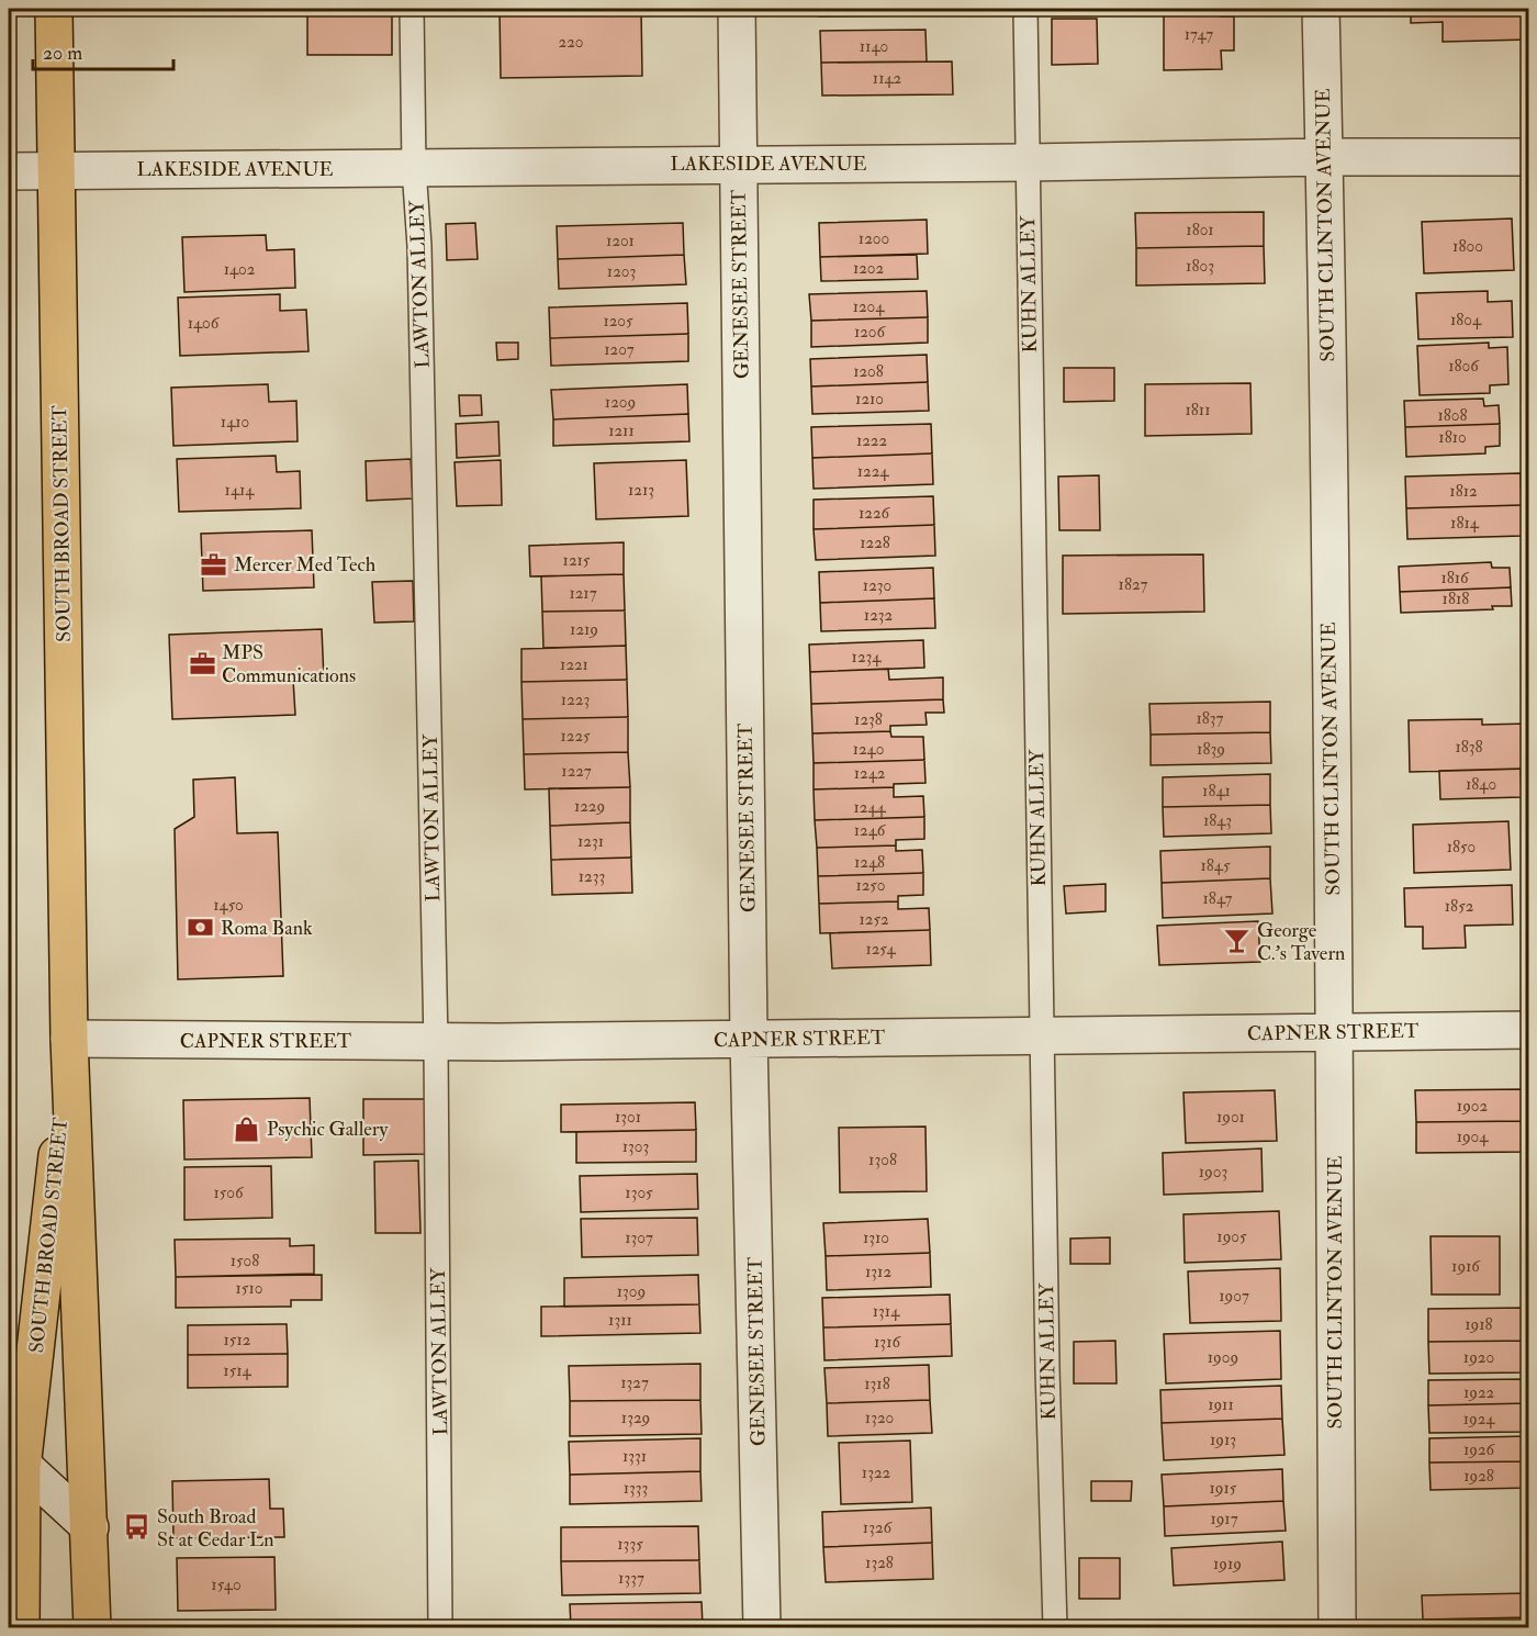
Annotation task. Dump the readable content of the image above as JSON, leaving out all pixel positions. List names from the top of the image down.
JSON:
{
  "streets": {
    "main road": ["SOUTH BROAD STREET"],
    "street": [
      "LAKESIDE AVENUE",
      "SOUTH CLINTON AVENUE",
      "GENESEE STREET",
      "CAPNER STREET"
    ],
    "lane": ["LAWTON ALLEY", "KUHN ALLEY"]
  },
  "crossings": [
    ["LAKESIDE AVENUE", "SOUTH CLINTON AVENUE"],
    ["LAKESIDE AVENUE", "LAWTON ALLEY"],
    ["LAKESIDE AVENUE", "GENESEE STREET"],
    ["LAKESIDE AVENUE", "KUHN ALLEY"],
    ["LAKESIDE AVENUE", "SOUTH BROAD STREET"],
    ["SOUTH CLINTON AVENUE", "CAPNER STREET"],
    ["LAWTON ALLEY", "CAPNER STREET"],
    ["GENESEE STREET", "CAPNER STREET"],
    ["KUHN ALLEY", "CAPNER STREET"],
    ["SOUTH BROAD STREET", "CAPNER STREET"]
  ],
  "places": {
    "office": ["Mercer Med Tech", "MPS Communications"],
    "bank": ["Roma Bank"],
    "bar": ["George C.'s Tavern"],
    "shop": ["Psychic Gallery"],
    "bus stop": ["South Broad St at Cedar Ln"]
  },
  "house_numbers": [
    "1747",
    "220",
    "1140",
    "1142",
    "1801",
    "1200",
    "1201",
    "1800",
    "1803",
    "1202",
    "1402",
    "1203",
    "1204",
    "1804",
    "1205",
    "1406",
    "1206",
    "1207",
    "1806",
    "1208",
    "1210",
    "1209",
    "1811",
    "1808",
    "1410",
    "1211",
    "1810",
    "1222",
    "1224",
    "1414",
    "1213",
    "1812",
    "1226",
    "1814",
    "1228",
    "1215",
    "1816",
    "1827",
    "1230",
    "1217",
    "1818",
    "1232",
    "1219",
    "1234",
    "1221",
    "1223",
    "1837",
    "1238",
    "1225",
    "1838",
    "1240",
    "1839",
    "1227",
    "1242",
    "1840",
    "1841",
    "1229",
    "1244",
    "1843",
    "1246",
    "1231",
    "1850",
    "1248",
    "1845",
    "1233",
    "1250",
    "1847",
    "1450",
    "1852",
    "1252",
    "1254",
    "1902",
    "1301",
    "1901",
    "1904",
    "1303",
    "1308",
    "1903",
    "1506",
    "1305",
    "1905",
    "1307",
    "1310",
    "1508",
    "1916",
    "1312",
    "1510",
    "1309",
    "1907",
    "1314",
    "1311",
    "1918",
    "1512",
    "1316",
    "1909",
    "1920",
    "1514",
    "1327",
    "1318",
    "1922",
    "1911",
    "1329",
    "1320",
    "1924",
    "1913",
    "1926",
    "1331",
    "1322",
    "1928",
    "1333",
    "1915",
    "1917",
    "1326",
    "1335",
    "1328",
    "1919",
    "1337",
    "1540"
  ],
  "scale_bar": "20 m"
}
